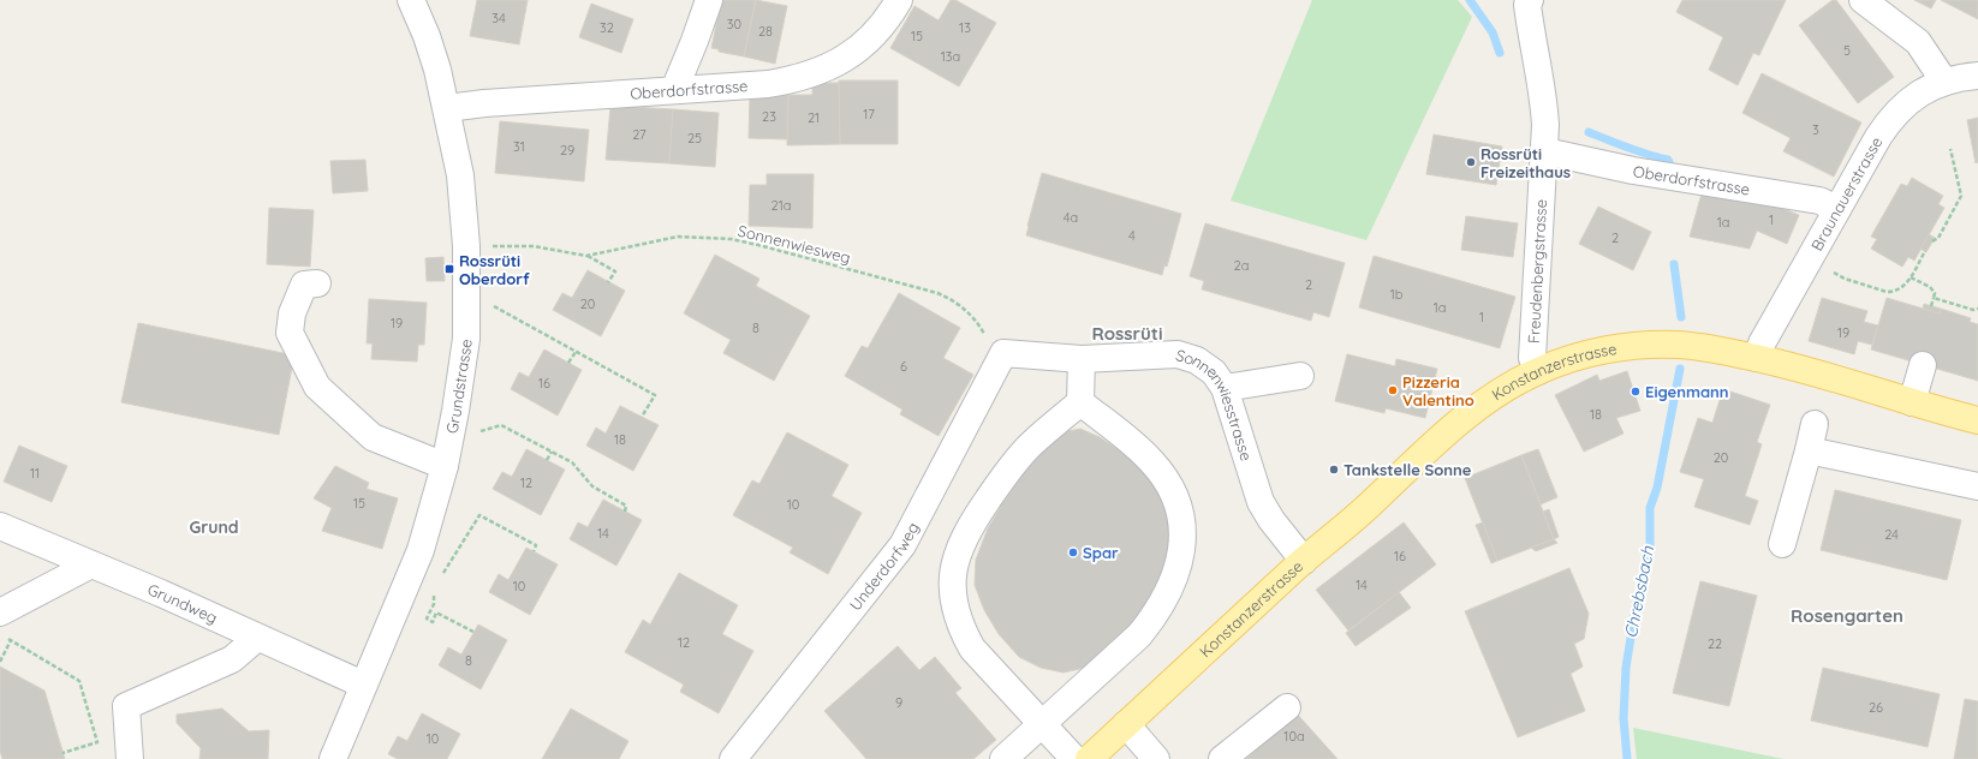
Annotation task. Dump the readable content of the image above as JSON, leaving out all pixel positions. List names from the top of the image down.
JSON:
{
  "streets": {
    "main road": ["Konstanzerstrasse"],
    "street": [
      "Oberdorfstrasse",
      "Braunauerstrasse",
      "Freudenbergstrasse",
      "Grundstrasse",
      "Sonnenwiesstrasse",
      "Underdorfweg",
      "Grundweg"
    ],
    "path": ["Sonnenwiesweg"]
  },
  "crossings": [
    ["Oberdorfstrasse", "Braunauerstrasse"],
    ["Oberdorfstrasse", "Freudenbergstrasse"],
    ["Oberdorfstrasse", "Grundstrasse"],
    ["Braunauerstrasse", "Konstanzerstrasse"],
    ["Sonnenwiesweg", "Grundstrasse"],
    ["Sonnenwiesweg", "Sonnenwiesstrasse"],
    ["Sonnenwiesweg", "Underdorfweg"],
    ["Freudenbergstrasse", "Konstanzerstrasse"],
    ["Konstanzerstrasse", "Sonnenwiesstrasse"],
    ["Grundstrasse", "Grundweg"],
    ["Sonnenwiesstrasse", "Underdorfweg"]
  ],
  "districts": ["Rossrüti", "Grund", "Rosengarten"],
  "water": ["Chrebsbach"],
  "places": {
    "other": [
      "Rossrüti Freizeithaus",
      "Pizzeria Valentino",
      "Eigenmann",
      "Tankstelle Sonne",
      "Spar"
    ],
    "transit": ["Rossrüti Oberdorf"]
  },
  "house_numbers": [
    "34",
    "30",
    "32",
    "13",
    "28",
    "15",
    "5",
    "13a",
    "17",
    "23",
    "21",
    "3",
    "27",
    "25",
    "31",
    "29",
    "21a",
    "4a",
    "1",
    "1a",
    "4",
    "2",
    "2a",
    "2",
    "1b",
    "20",
    "1a",
    "1",
    "19",
    "8",
    "19",
    "6",
    "16",
    "18",
    "18",
    "20",
    "11",
    "12",
    "15",
    "10",
    "14",
    "24",
    "16",
    "14",
    "10",
    "12",
    "22",
    "8",
    "9",
    "26",
    "10a",
    "10"
  ]
}
